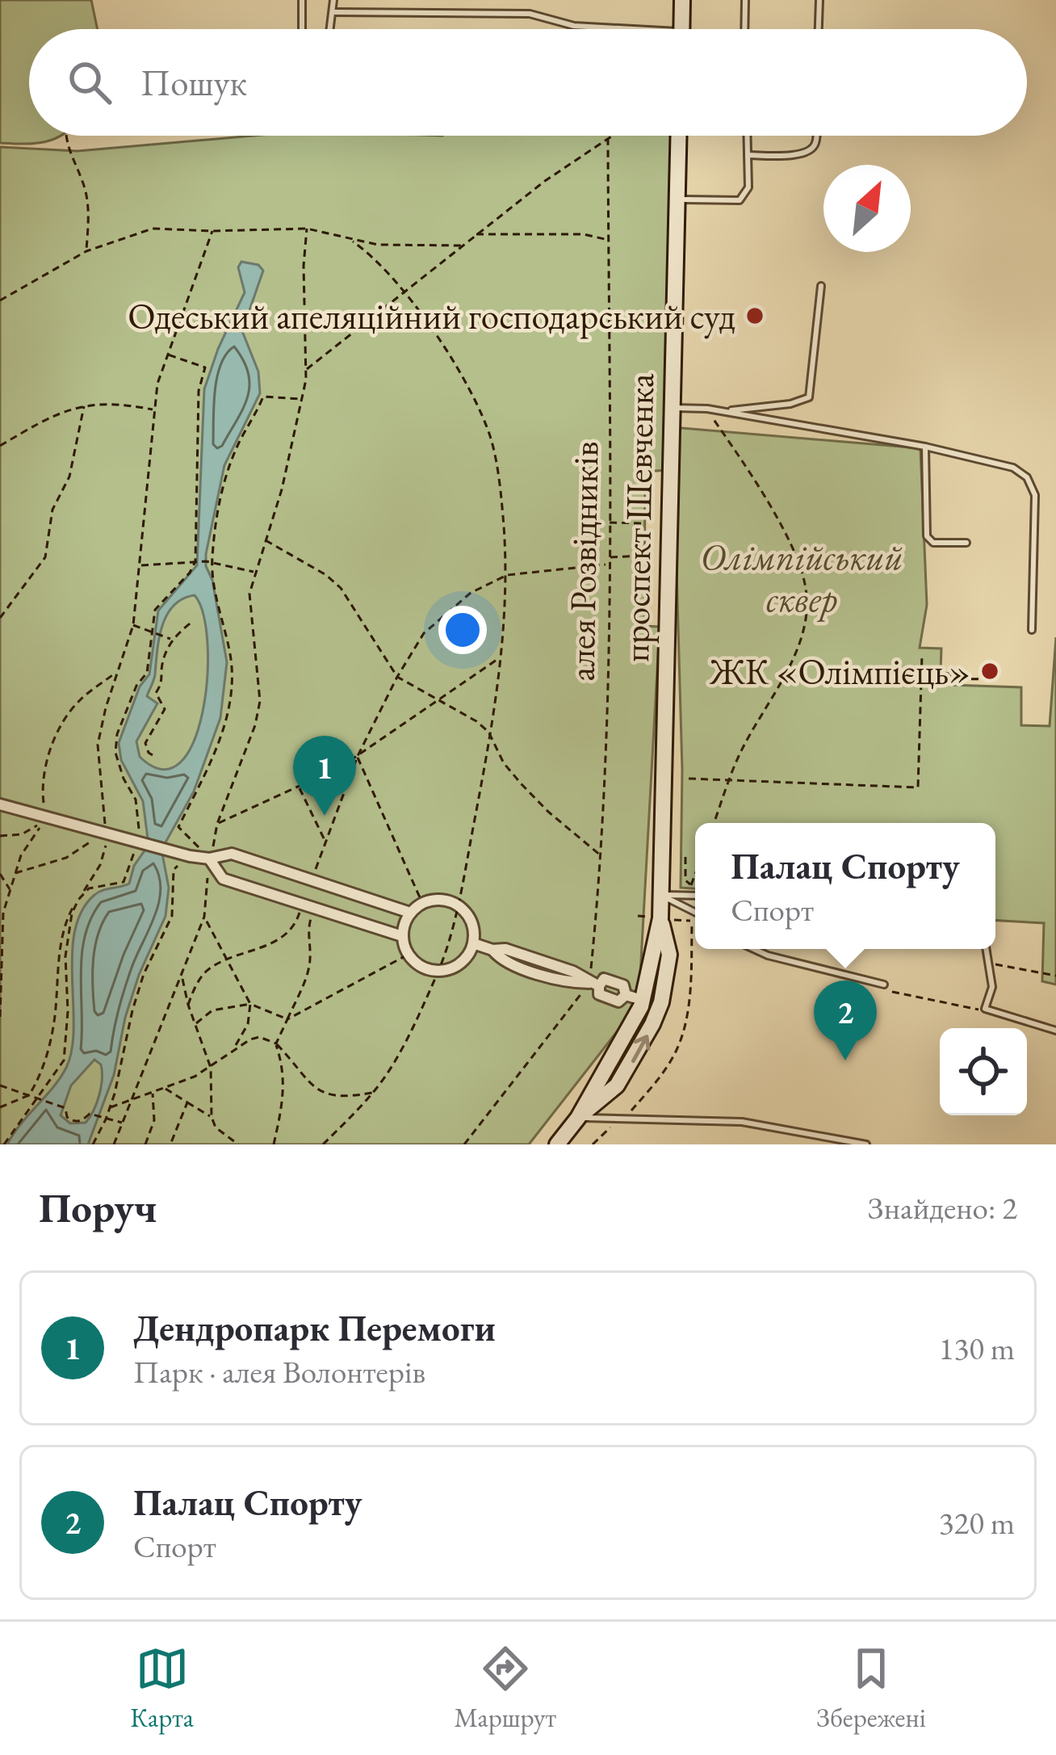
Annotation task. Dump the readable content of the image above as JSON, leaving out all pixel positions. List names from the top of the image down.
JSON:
{
  "streets": {
    "main road": ["проспект Шевченка"],
    "path": ["алея Розвідників"]
  },
  "parks": ["Олімпійський сквер"],
  "places": ["Одеський апеляційний господарський суд", "ЖК «Олімпієць»"],
  "north": "top right",
  "page": {
    "search": "Пошук",
    "pins": ["1", "2"],
    "popup": ["Палац Спорту", "Спорт"],
    "heading": ["Поруч", "Знайдено: 2"],
    "list": [
      {
        "mark": "1",
        "name": "Дендропарк Перемоги",
        "note": "Парк · алея Волонтерів",
        "value": "130 m"
      },
      {
        "mark": "2",
        "name": "Палац Спорту",
        "note": "Спорт",
        "value": "320 m"
      }
    ],
    "nav": ["Карта", "Маршрут", "Збережені"]
  }
}
